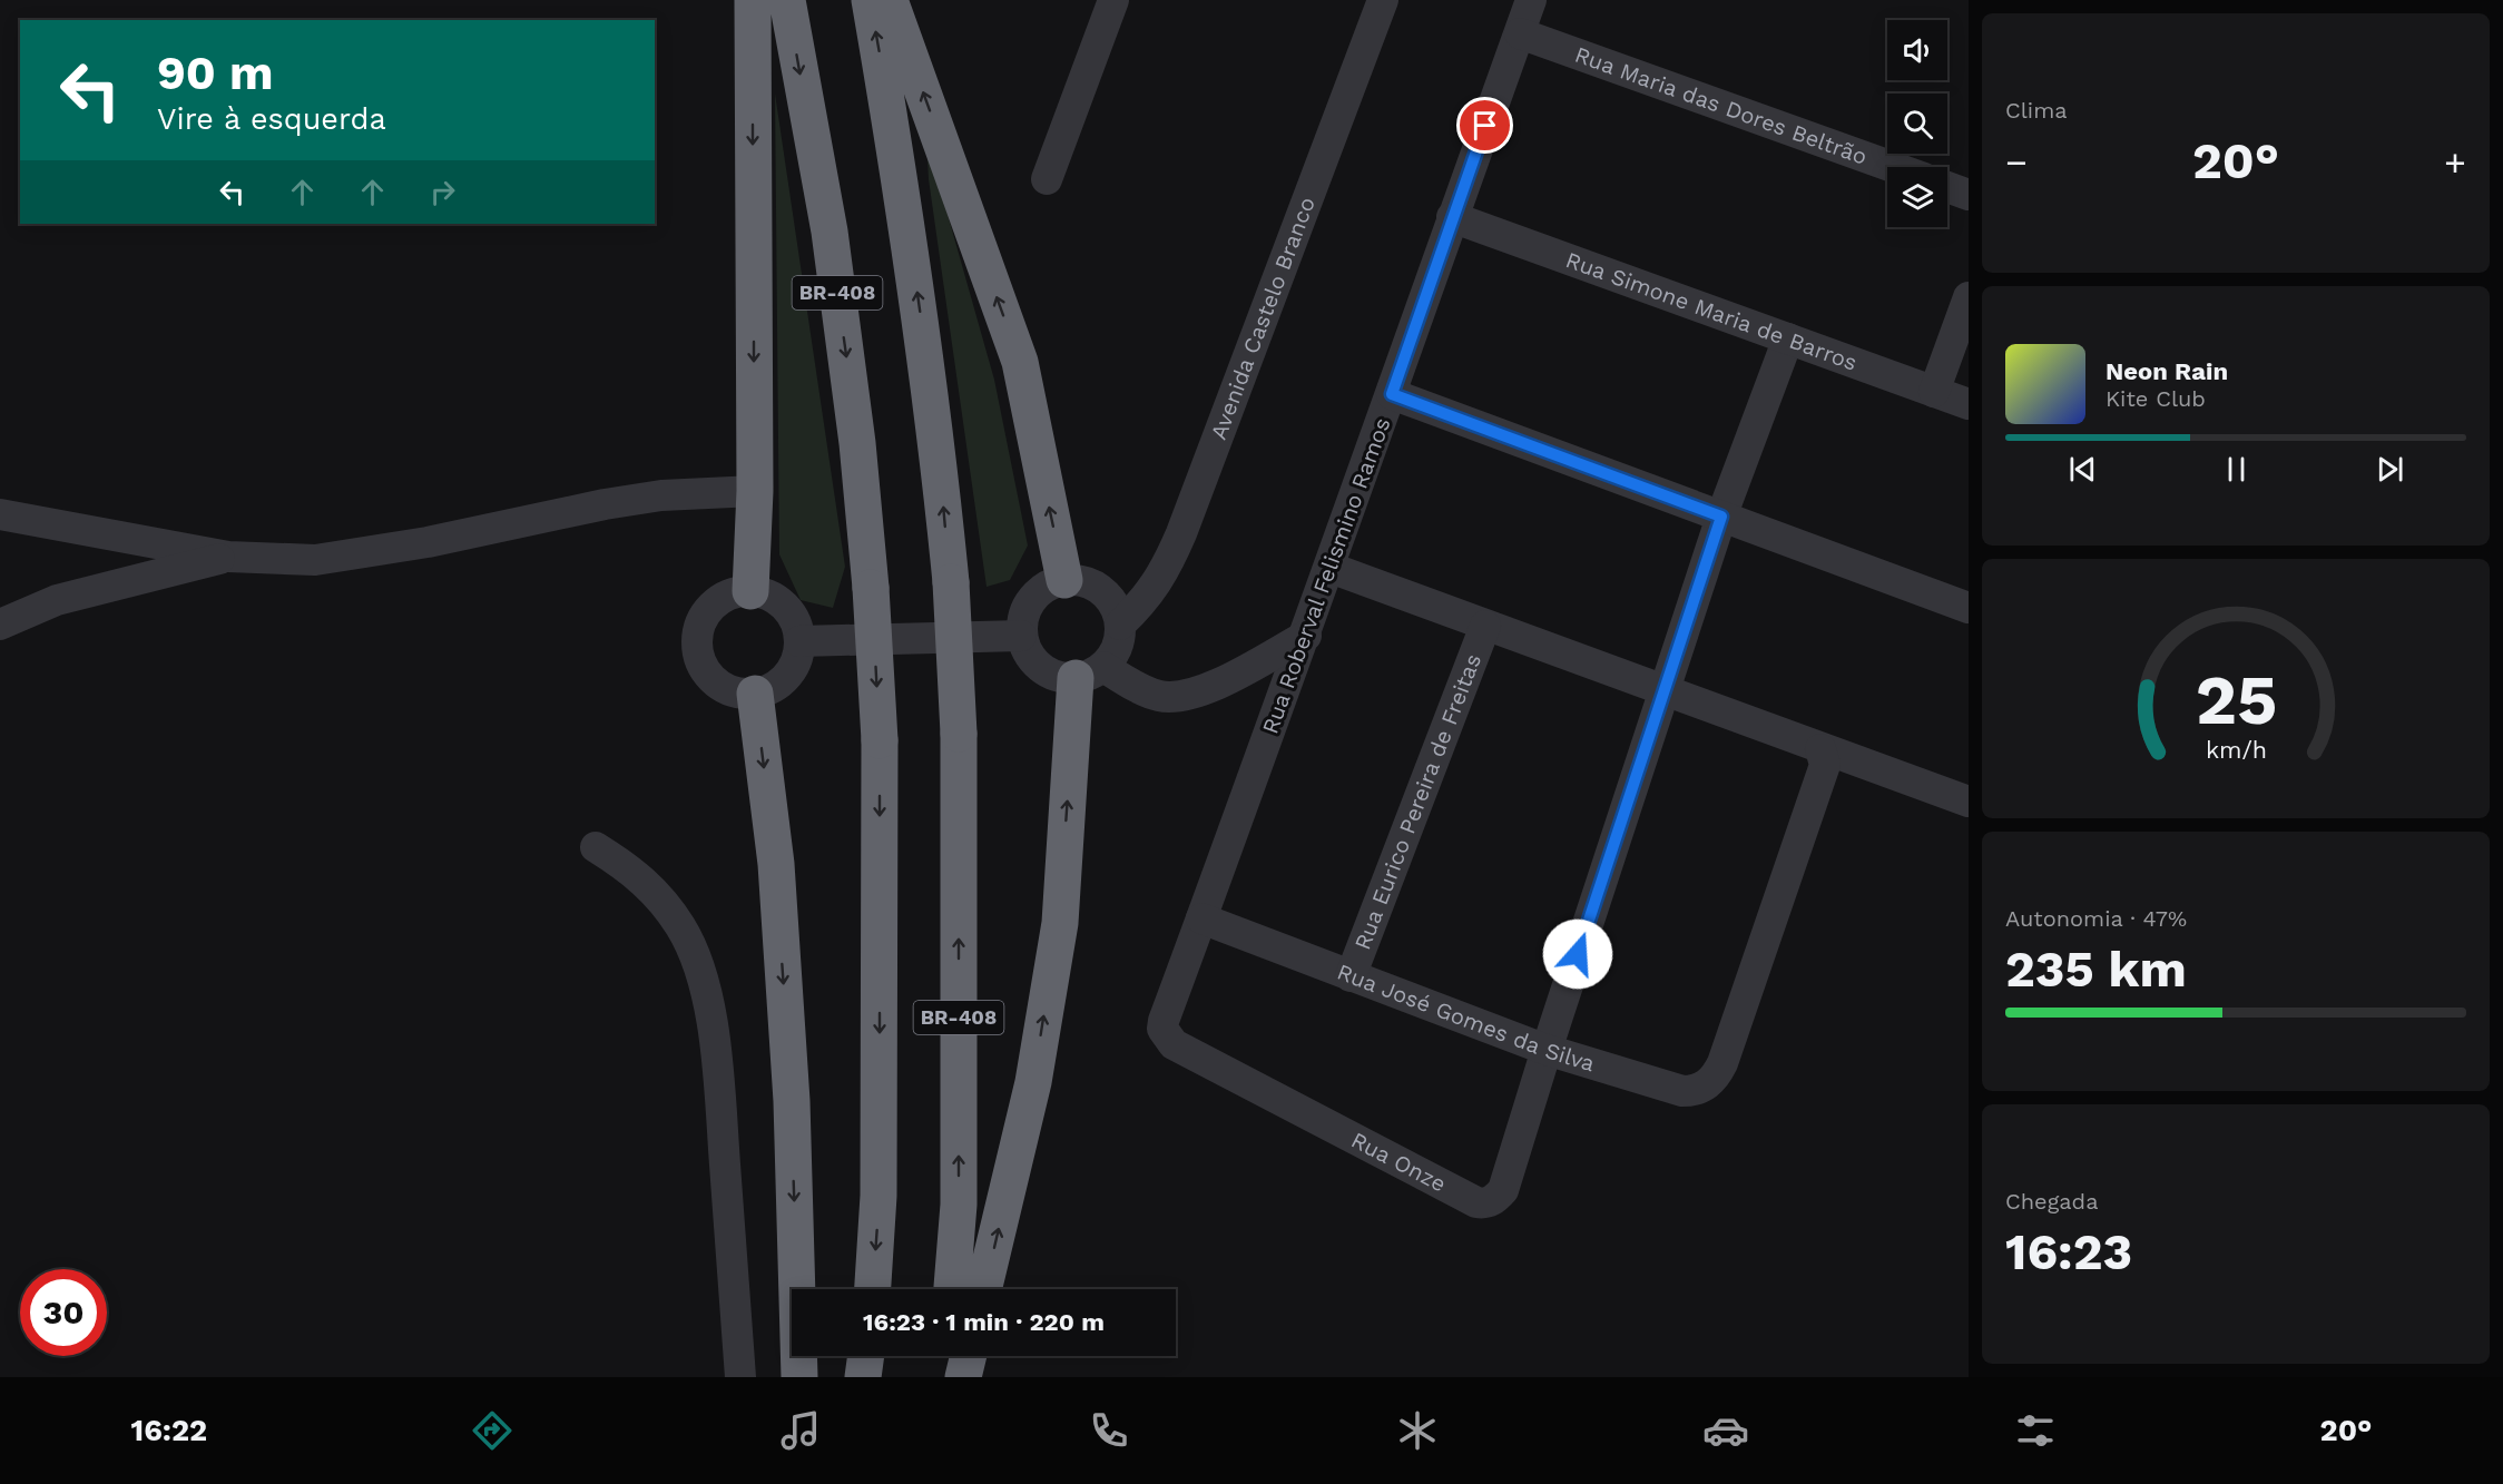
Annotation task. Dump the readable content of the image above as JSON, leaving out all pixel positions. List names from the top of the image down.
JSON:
{
  "streets": {
    "highway": ["BR-408"],
    "street": [
      "Rua Maria das Dores Beltrão",
      "Rua Simone Maria de Barros",
      "Avenida Castelo Branco",
      "Rua Roberval Felismino Ramos",
      "Rua Eurico Pereira de Freitas",
      "Rua José Gomes da Silva",
      "Rua Onze"
    ]
  },
  "crossings": [
    ["Rua Maria das Dores Beltrão", "Rua Roberval Felismino Ramos"],
    ["Rua Simone Maria de Barros", "Rua Roberval Felismino Ramos"],
    ["Rua Roberval Felismino Ramos", "Rua José Gomes da Silva"],
    ["Rua Roberval Felismino Ramos", "Rua Onze"],
    ["Rua Eurico Pereira de Freitas", "Rua José Gomes da Silva"],
    ["Rua José Gomes da Silva", "Rua Onze"]
  ],
  "page": {
    "tile": [
      "Clima",
      ["Autonomia · 47%", "235 km"],
      ["Chegada", "16:23"]
    ],
    "turn": ["90 m", "Vire à esquerda"],
    "heat": ["−", "20°", "+"],
    "song": ["Neon Rain", "Kite Club"],
    "limit": "30",
    "trip": "16:23 · 1 min · 220 m",
    "tabs": ["16:22", "20°"],
    "gauge": ["25", "km/h"]
  }
}
